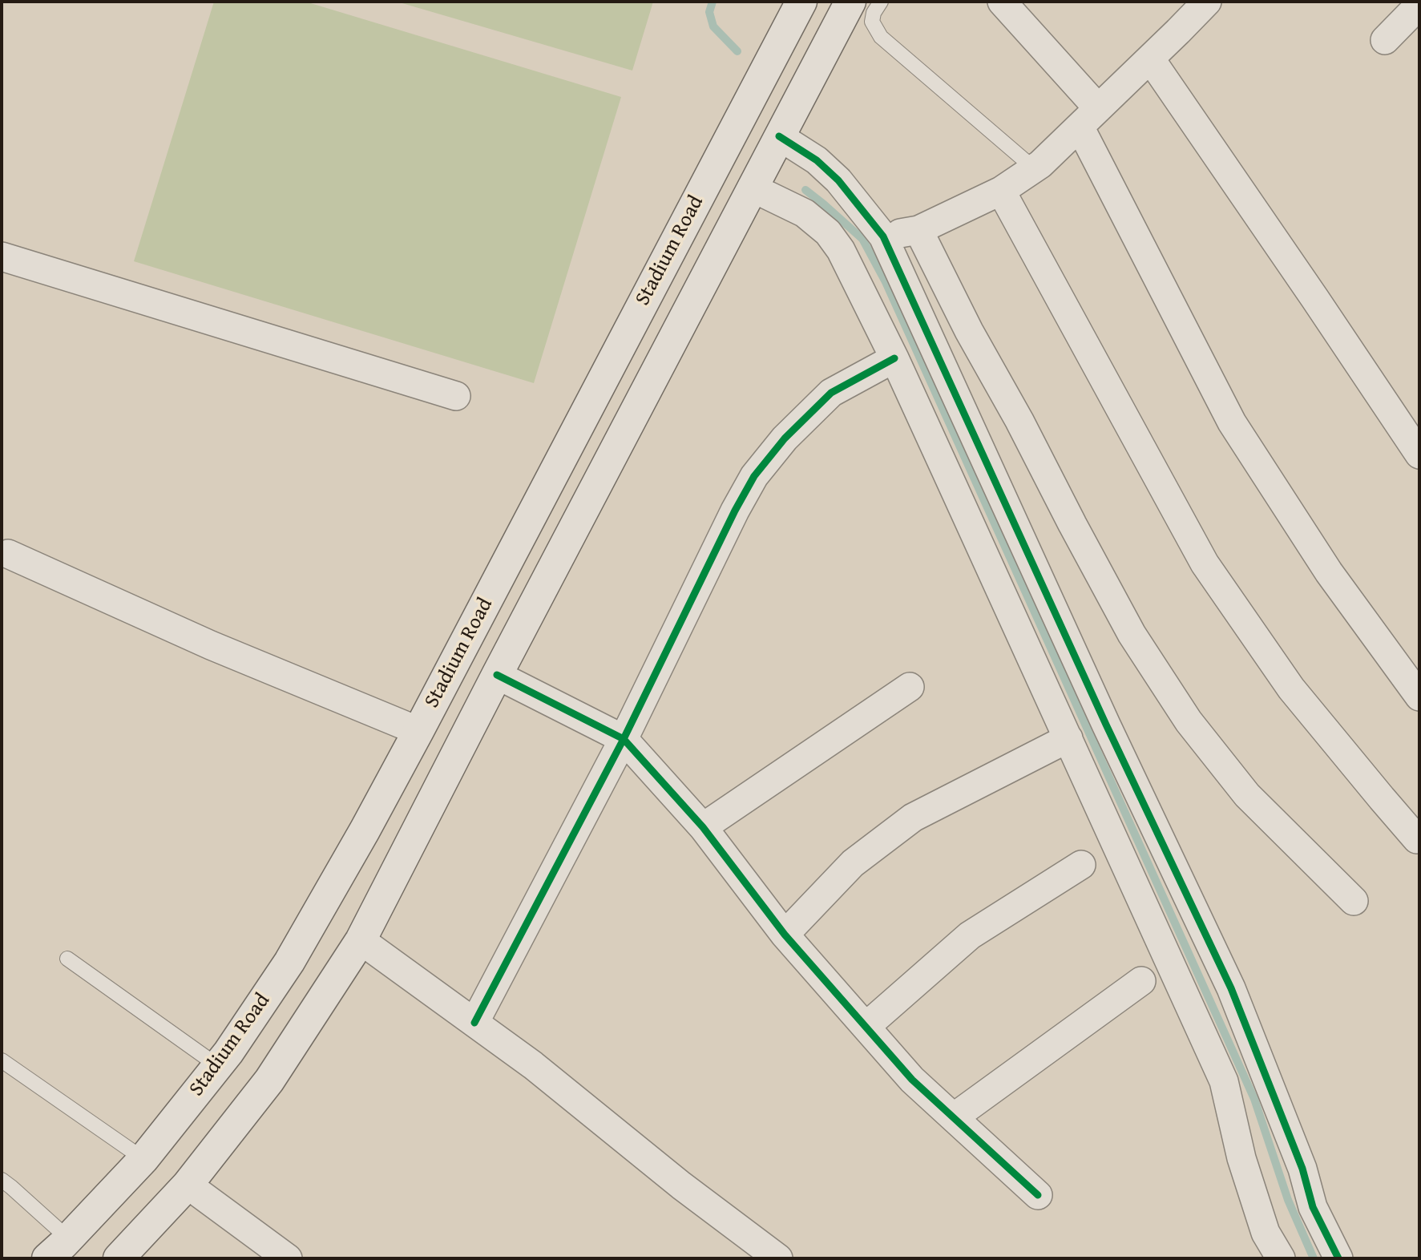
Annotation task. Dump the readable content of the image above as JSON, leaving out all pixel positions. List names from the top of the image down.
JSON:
{
  "streets": {
    "main road": ["Stadium Road"]
  }
}
